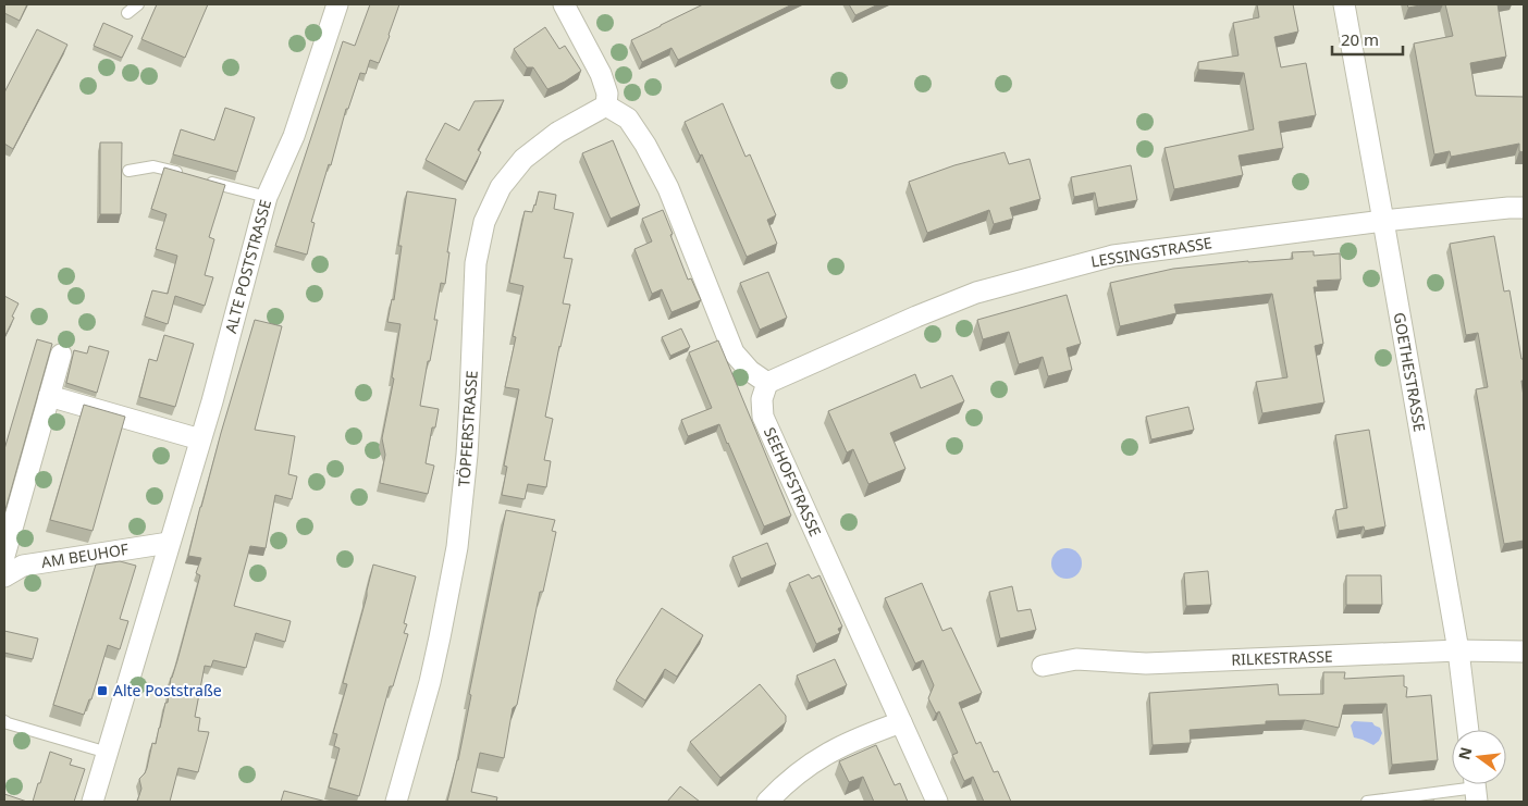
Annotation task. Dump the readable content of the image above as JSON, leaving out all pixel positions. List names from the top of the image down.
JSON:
{
  "streets": {
    "street": [
      "LESSINGSTRASSE",
      "ALTE POSTSTRASSE",
      "GOETHESTRASSE",
      "TÖPFERSTRASSE",
      "SEEHOFSTRASSE",
      "AM BEUHOF",
      "RILKESTRASSE"
    ]
  },
  "crossings": [
    ["LESSINGSTRASSE", "GOETHESTRASSE"],
    ["LESSINGSTRASSE", "SEEHOFSTRASSE"],
    ["ALTE POSTSTRASSE", "AM BEUHOF"],
    ["GOETHESTRASSE", "RILKESTRASSE"]
  ],
  "places": {
    "transit": ["Alte Poststraße"]
  },
  "scale_bar": "20 m",
  "north": "left"
}
